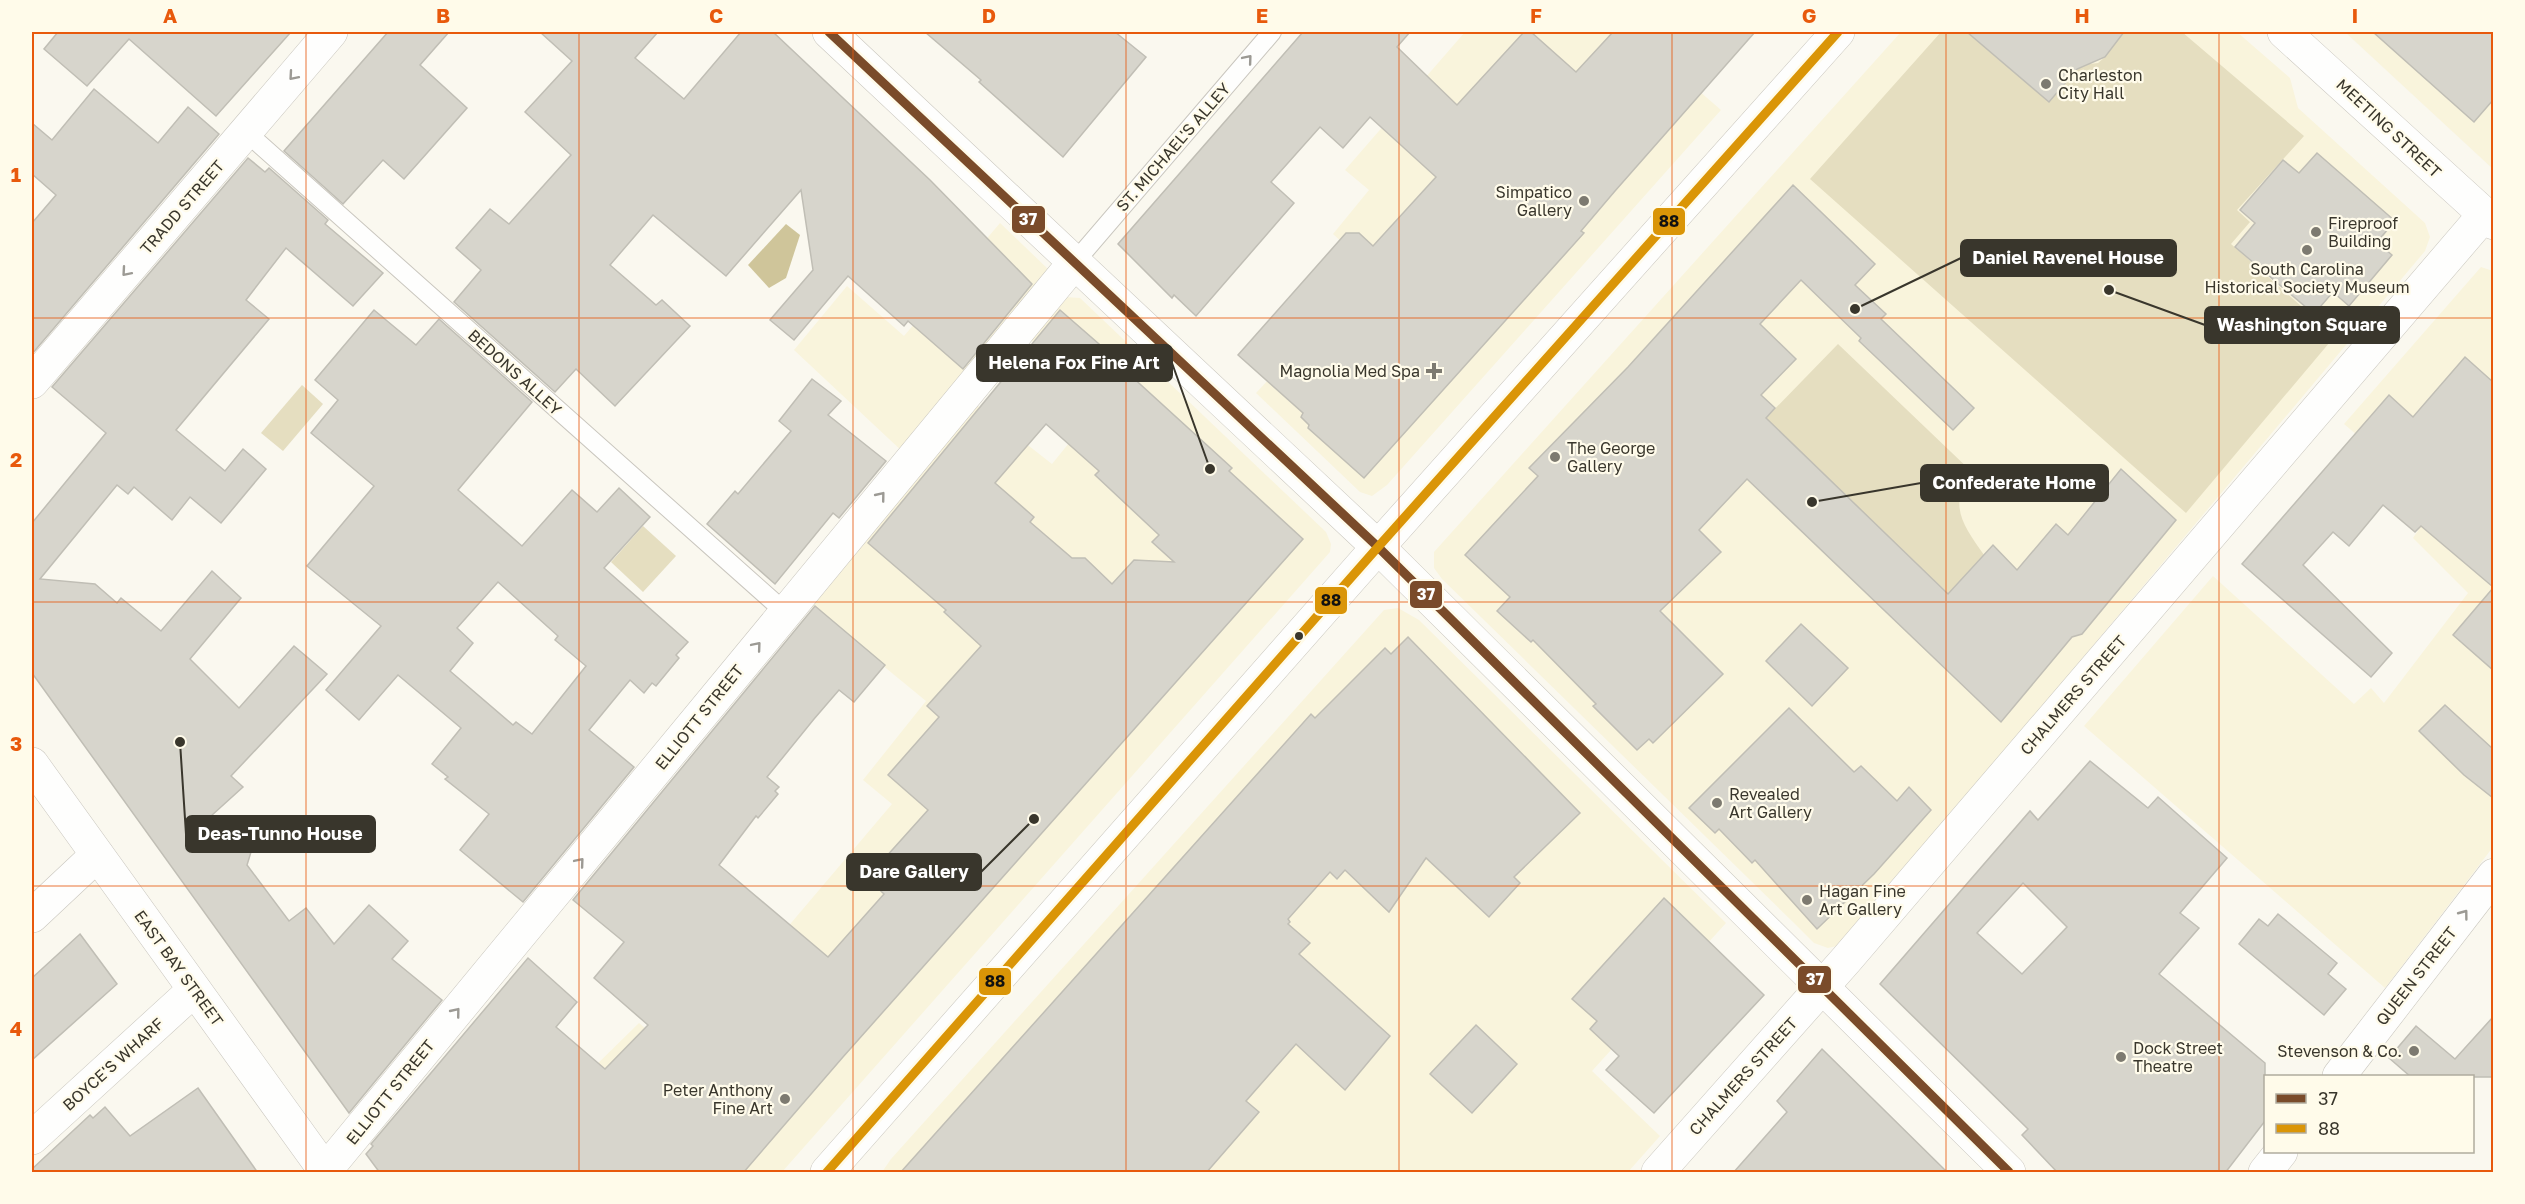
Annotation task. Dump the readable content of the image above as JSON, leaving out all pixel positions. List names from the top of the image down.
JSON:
{
  "streets": {
    "street": [
      "MEETING STREET",
      "TRADD STREET",
      "CHALMERS STREET",
      "ELLIOTT STREET",
      "EAST BAY STREET",
      "QUEEN STREET",
      "BOYCE'S WHARF"
    ],
    "lane": ["ST. MICHAEL'S ALLEY", "BEDONS ALLEY"]
  },
  "crossings": [
    ["MEETING STREET", "CHALMERS STREET"],
    ["ST. MICHAEL'S ALLEY", "ELLIOTT STREET"],
    ["TRADD STREET", "BEDONS ALLEY"],
    ["BEDONS ALLEY", "ELLIOTT STREET"],
    ["ELLIOTT STREET", "EAST BAY STREET"],
    ["EAST BAY STREET", "BOYCE'S WHARF"]
  ],
  "one_way": [
    "ST. MICHAEL'S ALLEY",
    "TRADD STREET",
    "ELLIOTT STREET",
    "QUEEN STREET"
  ],
  "places": {
    "other": [
      "Charleston City Hall",
      "Simpatico Gallery",
      "Fireproof Building",
      "South Carolina Historical Society Museum",
      "Washington Square",
      "Daniel Ravenel House",
      "The George Gallery",
      "Helena Fox Fine Art",
      "Confederate Home",
      "Deas-Tunno House",
      "Revealed Art Gallery",
      "Dare Gallery",
      "Hagan Fine Art Gallery",
      "Stevenson & Co.",
      "Dock Street Theatre",
      "Peter Anthony Fine Art"
    ],
    "health": ["Magnolia Med Spa"]
  },
  "lines": ["transit line 37", "transit line 88"],
  "legend": ["37", "88"],
  "grid": {
    "columns": [
      "A",
      "B",
      "C",
      "D",
      "E",
      "F",
      "G",
      "H",
      "I"
    ],
    "rows": [
      "1",
      "2",
      "3",
      "4"
    ]
  }
}
